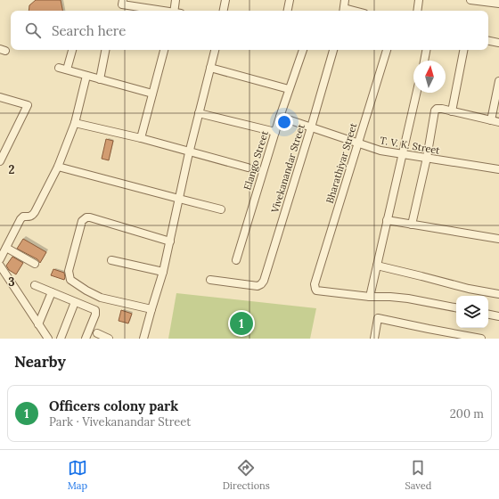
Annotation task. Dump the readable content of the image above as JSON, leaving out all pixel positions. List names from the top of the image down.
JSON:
{
  "streets": {
    "street": [
      "T. V. K. Street",
      "Elango Street",
      "Bharathiyar Street",
      "Vivekanandar Street"
    ]
  },
  "crossings": [
    ["T. V. K. Street", "Elango Street"],
    ["T. V. K. Street", "Bharathiyar Street"],
    ["T. V. K. Street", "Vivekanandar Street"]
  ],
  "north": "top",
  "page": {
    "search": "Search here",
    "pins": "1",
    "heading": "Nearby",
    "list": [
      {
        "mark": "1",
        "name": "Officers colony park",
        "note": "Park · Vivekanandar Street",
        "value": "200 m"
      }
    ],
    "nav": ["Map", "Directions", "Saved"]
  },
  "grid": {
    "rows": ["2", "3"]
  }
}
